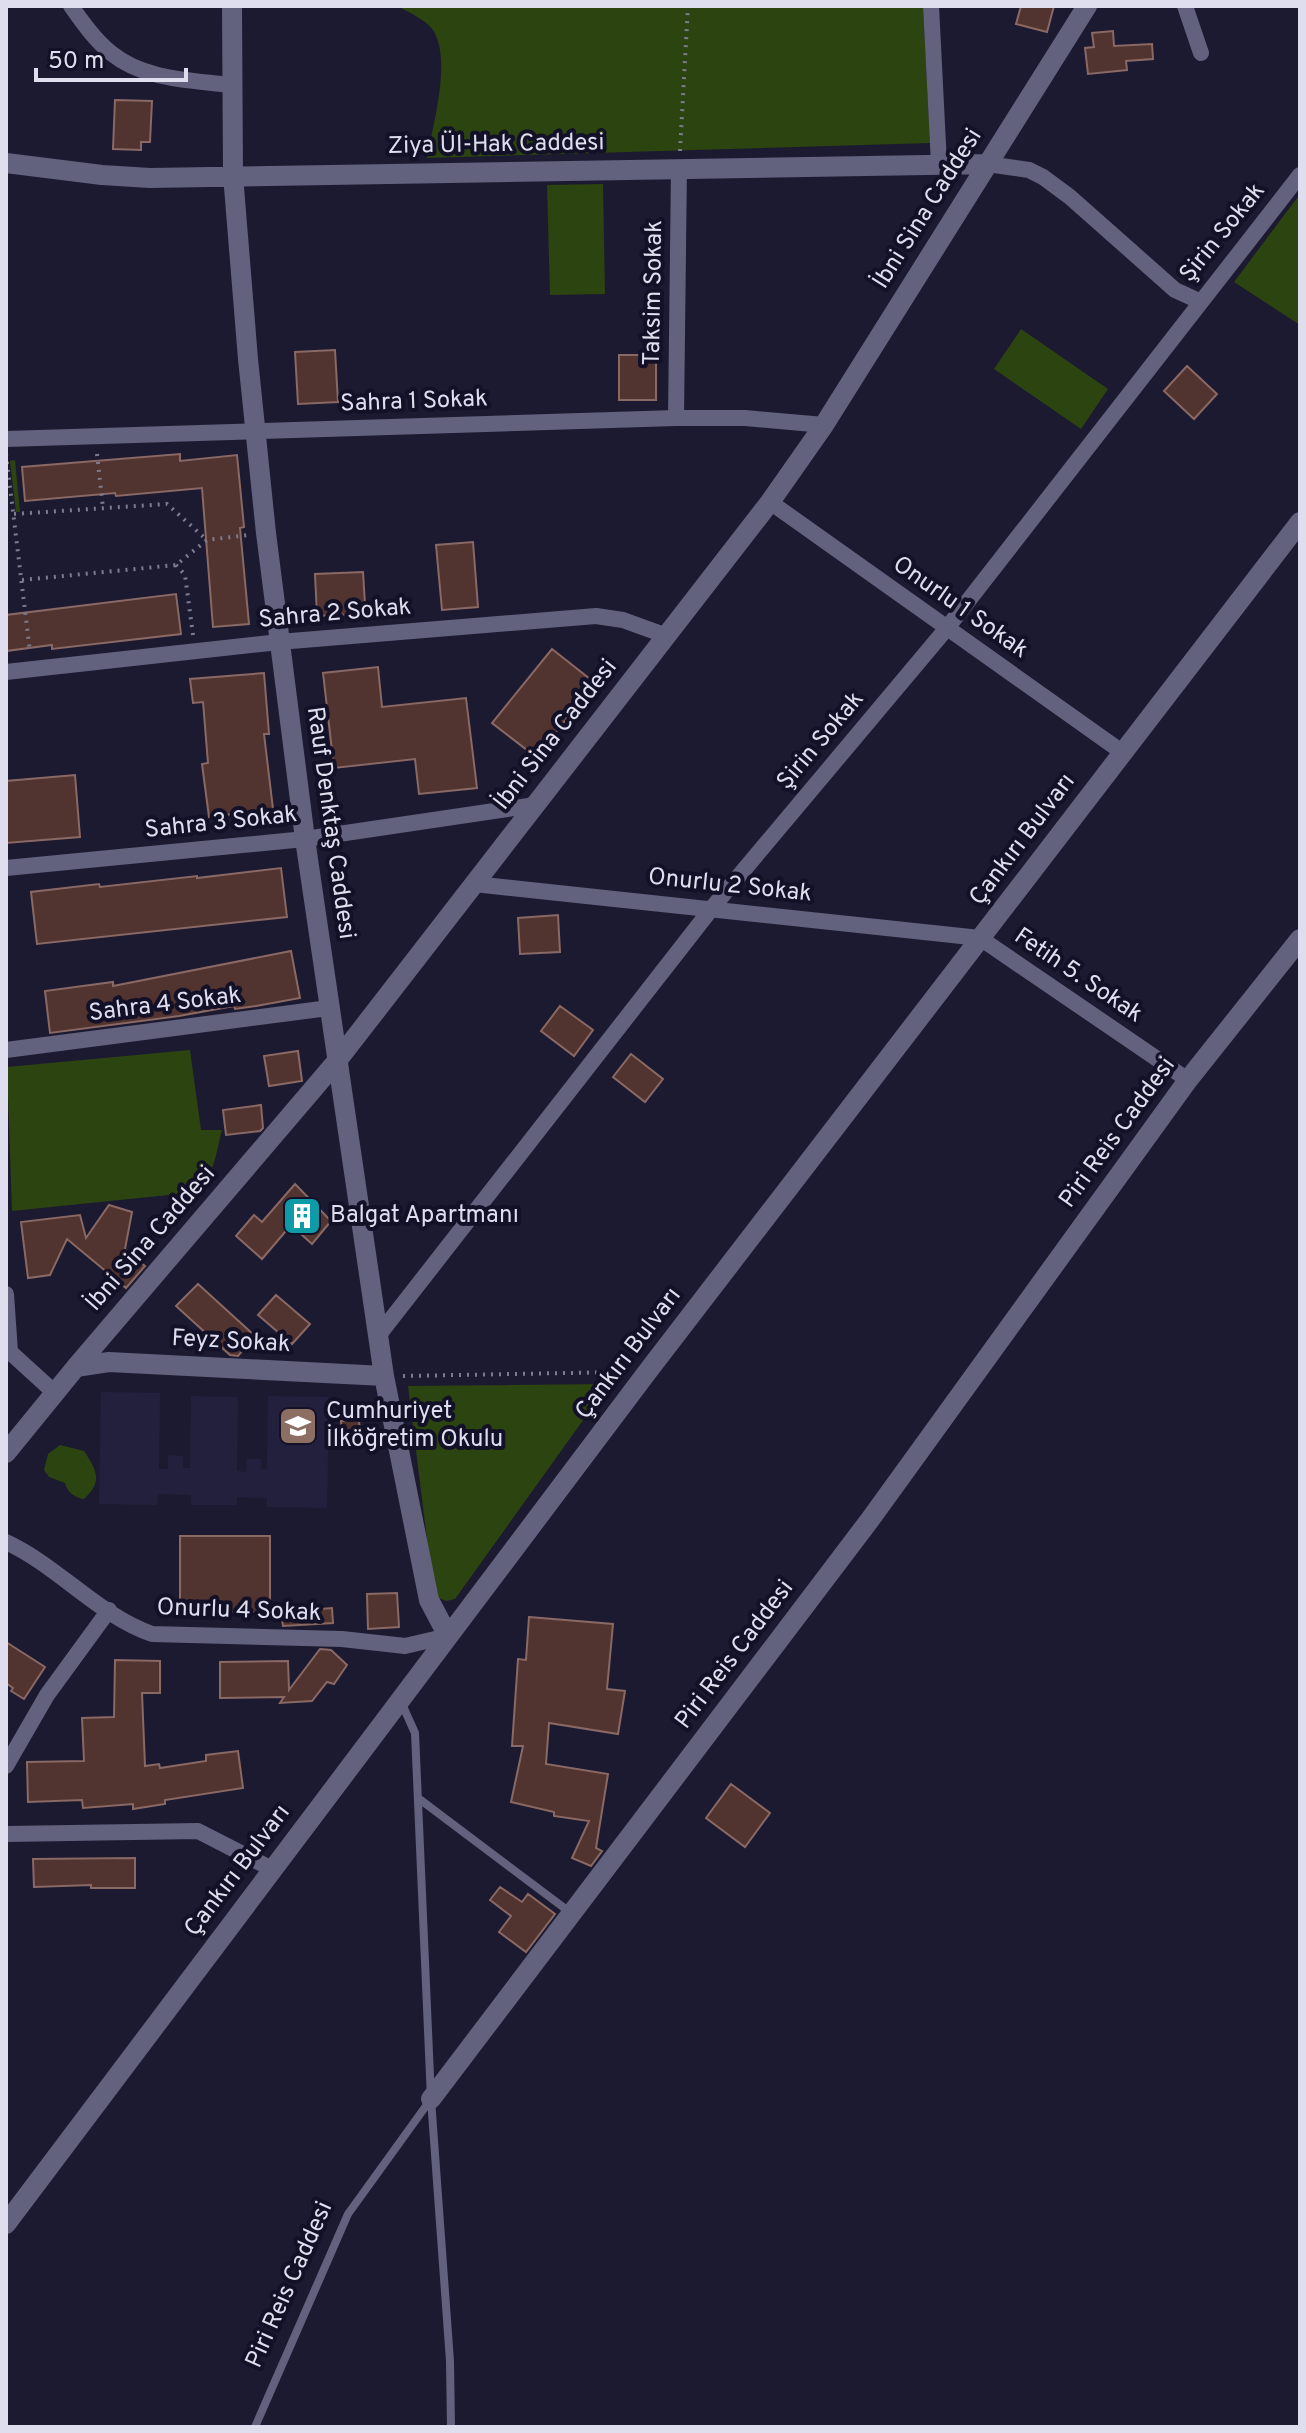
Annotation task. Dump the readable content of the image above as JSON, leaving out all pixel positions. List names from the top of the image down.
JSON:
{
  "streets": {
    "street": [
      "Ziya Ül-Hak Caddesi",
      "İbni Sina Caddesi",
      "Şirin Sokak",
      "Taksim Sokak",
      "Sahra 1 Sokak",
      "Onurlu 1 Sokak",
      "Sahra 2 Sokak",
      "Sahra 3 Sokak",
      "Rauf Denktaş Caddesi",
      "Çankırı Bulvarı",
      "Onurlu 2 Sokak",
      "Fetih 5. Sokak",
      "Sahra 4 Sokak",
      "Piri Reis Caddesi",
      "Feyz Sokak",
      "Onurlu 4 Sokak"
    ]
  },
  "crossings": [
    ["Ziya Ül-Hak Caddesi", "İbni Sina Caddesi"],
    ["Ziya Ül-Hak Caddesi", "Taksim Sokak"],
    ["Ziya Ül-Hak Caddesi", "Rauf Denktaş Caddesi"],
    ["İbni Sina Caddesi", "Sahra 1 Sokak"],
    ["İbni Sina Caddesi", "Onurlu 1 Sokak"],
    ["İbni Sina Caddesi", "Sahra 2 Sokak"],
    ["İbni Sina Caddesi", "Sahra 3 Sokak"],
    ["İbni Sina Caddesi", "Rauf Denktaş Caddesi"],
    ["İbni Sina Caddesi", "Onurlu 2 Sokak"],
    ["İbni Sina Caddesi", "Feyz Sokak"],
    ["Şirin Sokak", "Onurlu 1 Sokak"],
    ["Şirin Sokak", "Rauf Denktaş Caddesi"],
    ["Şirin Sokak", "Onurlu 2 Sokak"],
    ["Taksim Sokak", "Sahra 1 Sokak"],
    ["Sahra 1 Sokak", "Rauf Denktaş Caddesi"],
    ["Onurlu 1 Sokak", "Çankırı Bulvarı"],
    ["Sahra 2 Sokak", "Rauf Denktaş Caddesi"],
    ["Sahra 3 Sokak", "Rauf Denktaş Caddesi"],
    ["Rauf Denktaş Caddesi", "Çankırı Bulvarı"],
    ["Rauf Denktaş Caddesi", "Sahra 4 Sokak"],
    ["Rauf Denktaş Caddesi", "Feyz Sokak"],
    ["Rauf Denktaş Caddesi", "Onurlu 4 Sokak"],
    ["Çankırı Bulvarı", "Onurlu 2 Sokak"],
    ["Çankırı Bulvarı", "Fetih 5. Sokak"],
    ["Çankırı Bulvarı", "Onurlu 4 Sokak"],
    ["Onurlu 2 Sokak", "Fetih 5. Sokak"],
    ["Fetih 5. Sokak", "Piri Reis Caddesi"]
  ],
  "places": {
    "building": ["Balgat Apartmanı"],
    "school or university": ["Cumhuriyet İlköğretim Okulu"]
  },
  "scale_bar": "50 m"
}
